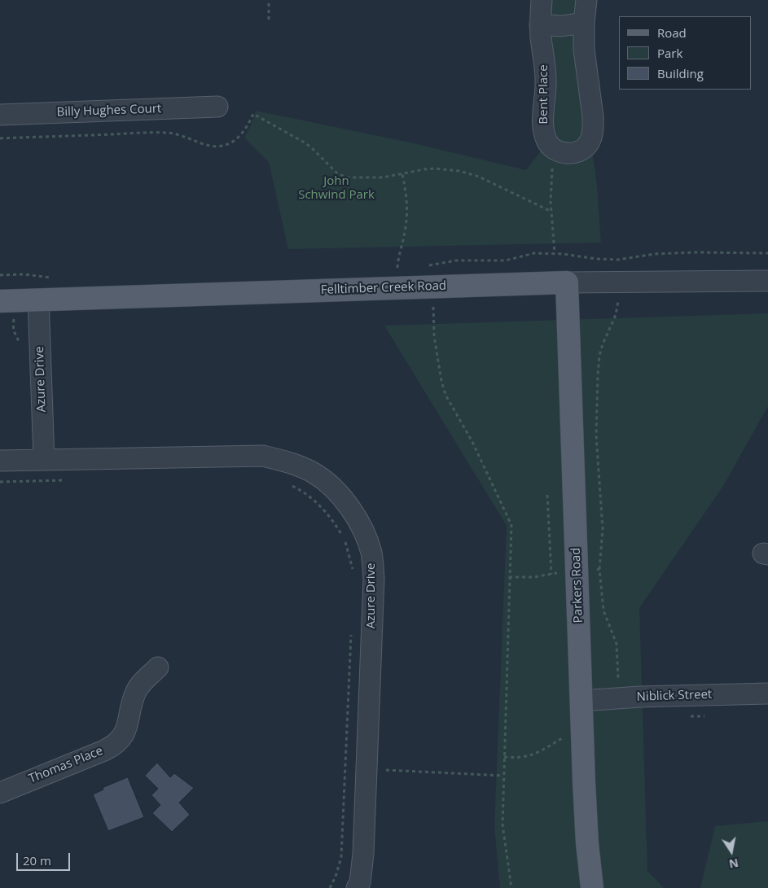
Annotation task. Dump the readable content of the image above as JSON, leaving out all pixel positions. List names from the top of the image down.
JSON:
{
  "streets": {
    "main road": ["Felltimber Creek Road", "Parkers Road"],
    "street": [
      "Bent Place",
      "Billy Hughes Court",
      "Azure Drive",
      "Niblick Street",
      "Thomas Place"
    ]
  },
  "crossings": [
    ["Felltimber Creek Road", "Azure Drive"],
    ["Felltimber Creek Road", "Parkers Road"],
    ["Parkers Road", "Niblick Street"]
  ],
  "parks": ["John Schwind Park"],
  "legend": ["Road", "Park", "Building"],
  "scale_bar": "20 m",
  "north": "bottom"
}
